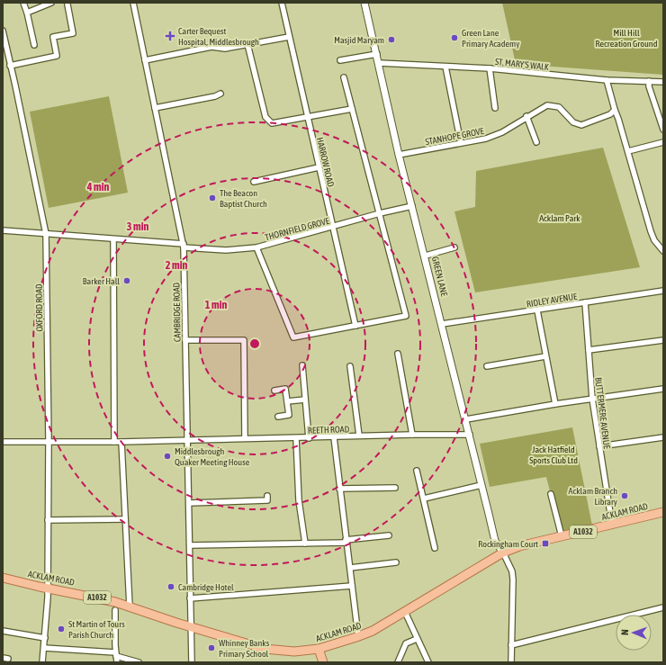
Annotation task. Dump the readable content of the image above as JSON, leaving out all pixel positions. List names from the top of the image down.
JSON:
{
  "streets": {
    "main road": ["ACKLAM ROAD", "A1032"],
    "street": [
      "ST. MARY'S WALK",
      "STANHOPE GROVE",
      "HARROW ROAD",
      "THORNFIELD GROVE",
      "GREEN LANE",
      "RIDLEY AVENUE",
      "OXFORD ROAD",
      "CAMBRIDGE ROAD",
      "BUTTERMERE AVENUE",
      "REETH ROAD"
    ]
  },
  "crossings": [
    ["ST. MARY'S WALK", "GREEN LANE"],
    ["STANHOPE GROVE", "GREEN LANE"],
    ["HARROW ROAD", "THORNFIELD GROVE"],
    ["THORNFIELD GROVE", "GREEN LANE"],
    ["THORNFIELD GROVE", "OXFORD ROAD"],
    ["THORNFIELD GROVE", "CAMBRIDGE ROAD"],
    ["GREEN LANE", "RIDLEY AVENUE"],
    ["GREEN LANE", "REETH ROAD"],
    ["GREEN LANE", "ACKLAM ROAD"],
    ["RIDLEY AVENUE", "BUTTERMERE AVENUE"],
    ["OXFORD ROAD", "REETH ROAD"],
    ["OXFORD ROAD", "ACKLAM ROAD"],
    ["CAMBRIDGE ROAD", "REETH ROAD"],
    ["CAMBRIDGE ROAD", "ACKLAM ROAD"],
    ["BUTTERMERE AVENUE", "ACKLAM ROAD"]
  ],
  "parks": ["Mill Hill Recreation Ground", "Acklam Park", "Jack Hatfield Sports Club Ltd"],
  "places": {
    "health": ["Carter Bequest Hospital, Middlesbrough"],
    "other": [
      "Green Lane Primary Academy",
      "Masjid Maryam",
      "The Beacon Baptist Church",
      "Barker Hall",
      "Middlesbrough Quaker Meeting House",
      "Acklam Branch Library",
      "Cambridge Hotel",
      "St Martin of Tours Parish Church",
      "Whinney Banks Primary School"
    ],
    "transit": ["Rockingham Court"]
  },
  "north": "left",
  "rings": [
    "4 min",
    "3 min",
    "2 min",
    "1 min"
  ]
}
